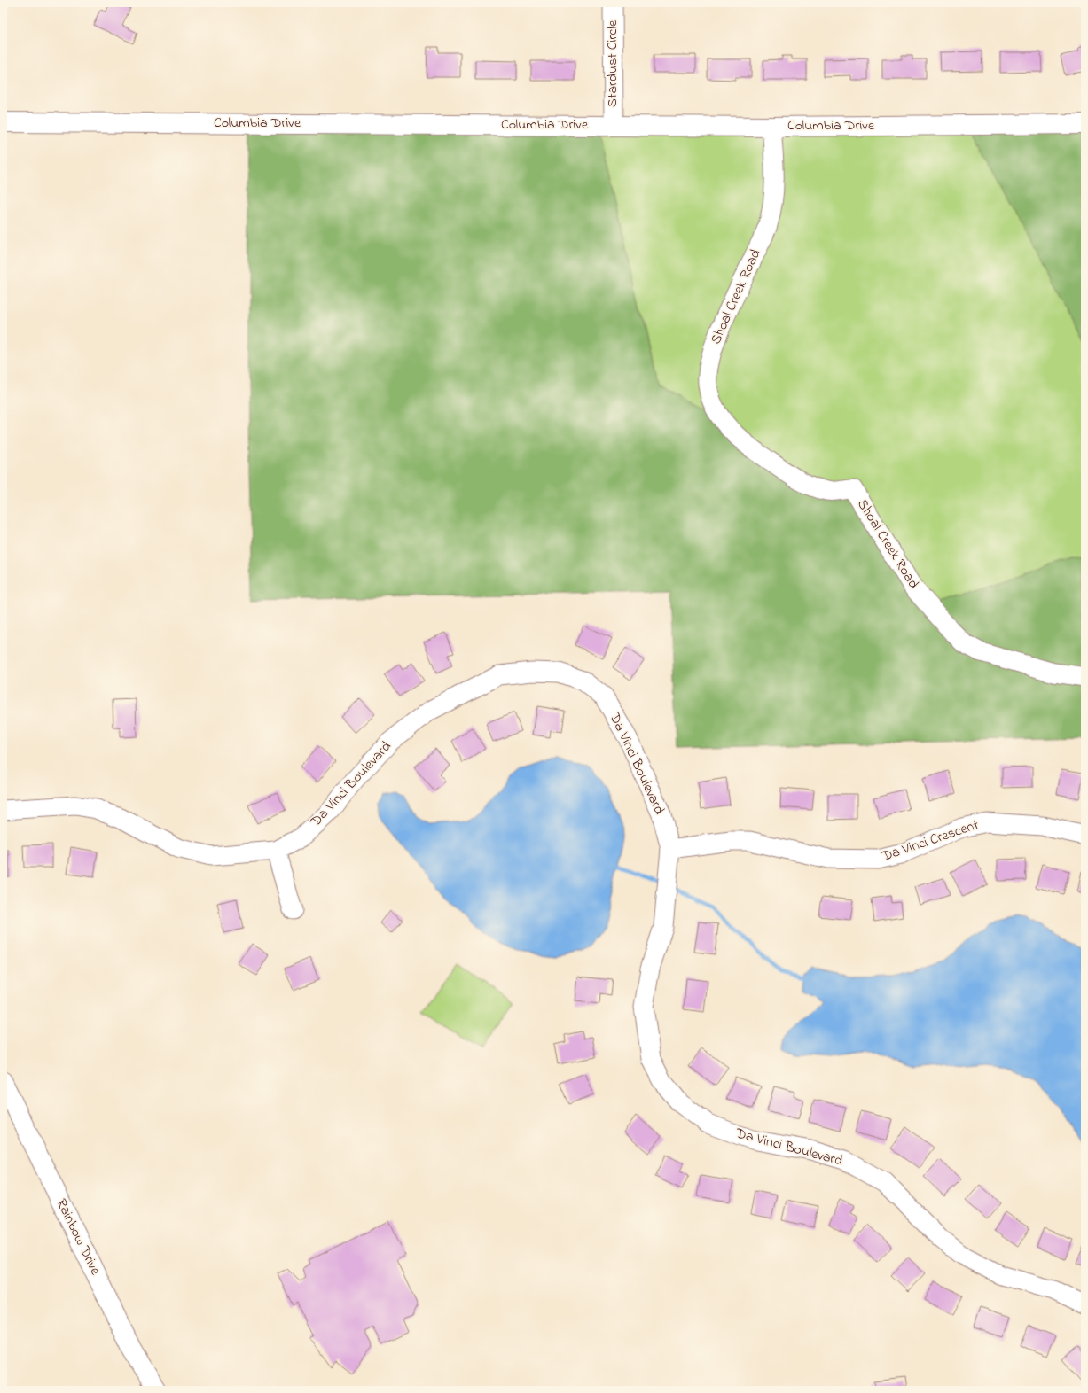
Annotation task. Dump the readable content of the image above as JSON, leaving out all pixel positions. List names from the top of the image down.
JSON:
{
  "streets": {
    "main road": ["Columbia Drive"],
    "street": [
      "Stardust Circle",
      "Shoal Creek Road",
      "Da Vinci Boulevard",
      "Da Vinci Crescent",
      "Rainbow Drive"
    ]
  },
  "crossings": [
    ["Stardust Circle", "Columbia Drive"],
    ["Columbia Drive", "Shoal Creek Road"],
    ["Da Vinci Boulevard", "Da Vinci Crescent"]
  ]
}
